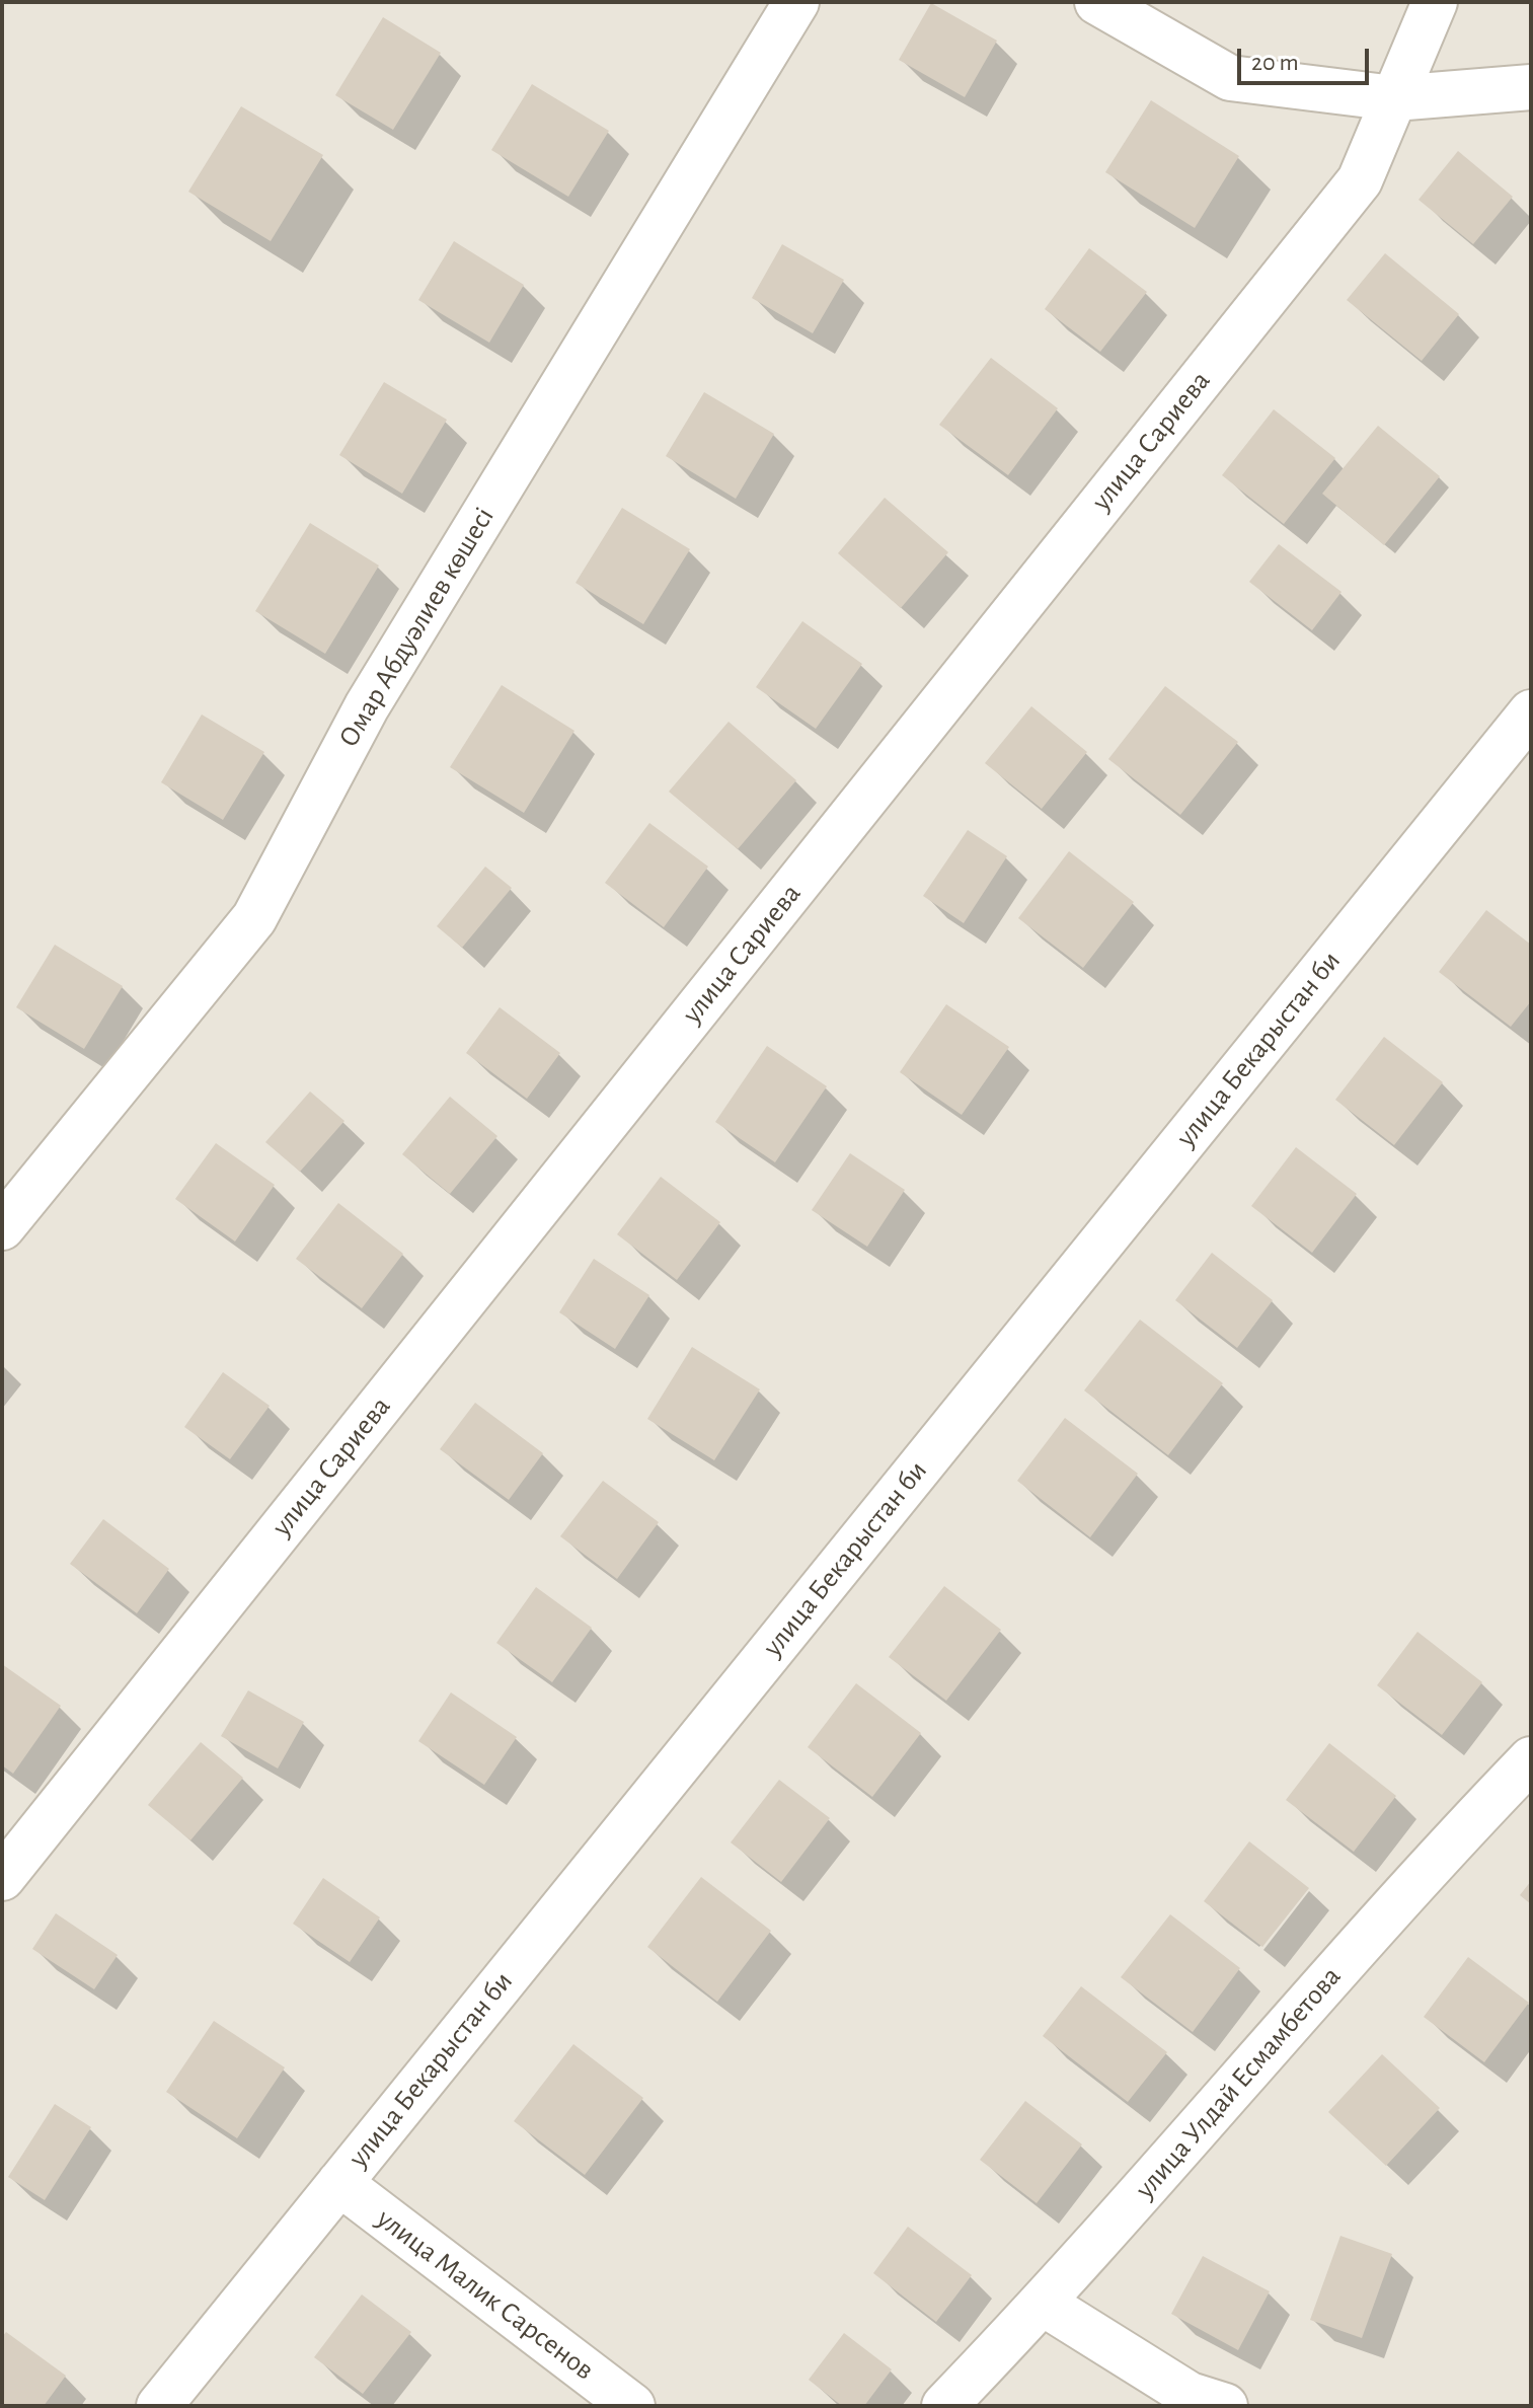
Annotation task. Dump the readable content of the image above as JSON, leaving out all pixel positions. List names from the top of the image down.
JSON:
{
  "streets": {
    "street": [
      "улица Сариева",
      "Омар Абдуәлиев көшесі",
      "улица Бекарыстан би",
      "улица Улдай Есмамбетова",
      "улица Малик Сарсенов"
    ]
  },
  "crossings": [
    ["улица Бекарыстан би", "улица Малик Сарсенов"]
  ],
  "scale_bar": "20 m"
}
